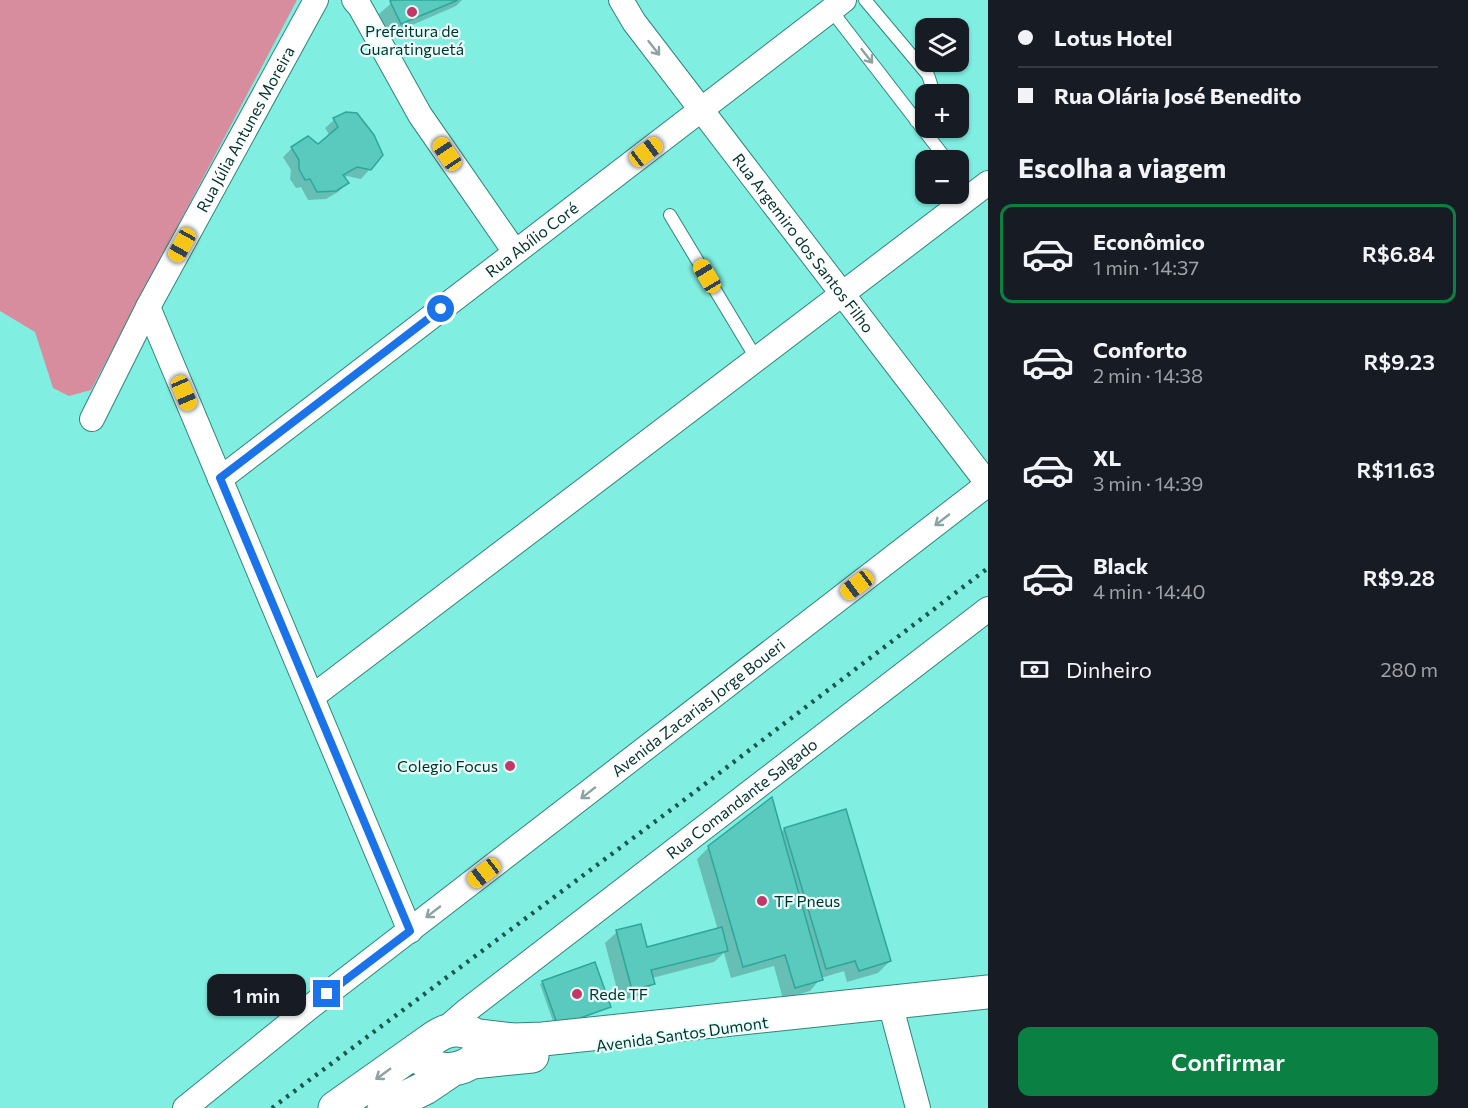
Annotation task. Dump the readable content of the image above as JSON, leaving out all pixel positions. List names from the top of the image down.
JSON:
{
  "streets": {
    "main road": ["Avenida Santos Dumont"],
    "street": [
      "Rua Júlia Antunes Moreira",
      "Rua Abílio Coré",
      "Rua Argemiro dos Santos Filho",
      "Avenida Zacarias Jorge Boueri",
      "Rua Comandante Salgado"
    ]
  },
  "crossings": [
    ["Rua Abílio Coré", "Rua Argemiro dos Santos Filho"],
    ["Rua Argemiro dos Santos Filho", "Avenida Zacarias Jorge Boueri"],
    ["Rua Comandante Salgado", "Avenida Santos Dumont"]
  ],
  "one_way": ["Avenida Zacarias Jorge Boueri"],
  "places": [
    "Prefeitura de Guaratinguetá",
    "Colegio Focus",
    "TF Pneus",
    "Rede TF"
  ],
  "page": {
    "banner": ["Lotus Hotel", "Rua Olária José Benedito"],
    "map_buttons": ["+", "−"],
    "heading": "Escolha a viagem",
    "list": [
      {
        "name": "Econômico",
        "note": "1 min · 14:37",
        "value": "R$6.84"
      },
      {
        "name": "Conforto",
        "note": "2 min · 14:38",
        "value": "R$9.23"
      },
      {
        "name": "XL",
        "note": "3 min · 14:39",
        "value": "R$11.63"
      },
      {
        "name": "Black",
        "note": "4 min · 14:40",
        "value": "R$9.28"
      }
    ],
    "pay": ["Dinheiro", "280 m"],
    "bubble": "1 min",
    "buttons": "Confirmar"
  }
}
